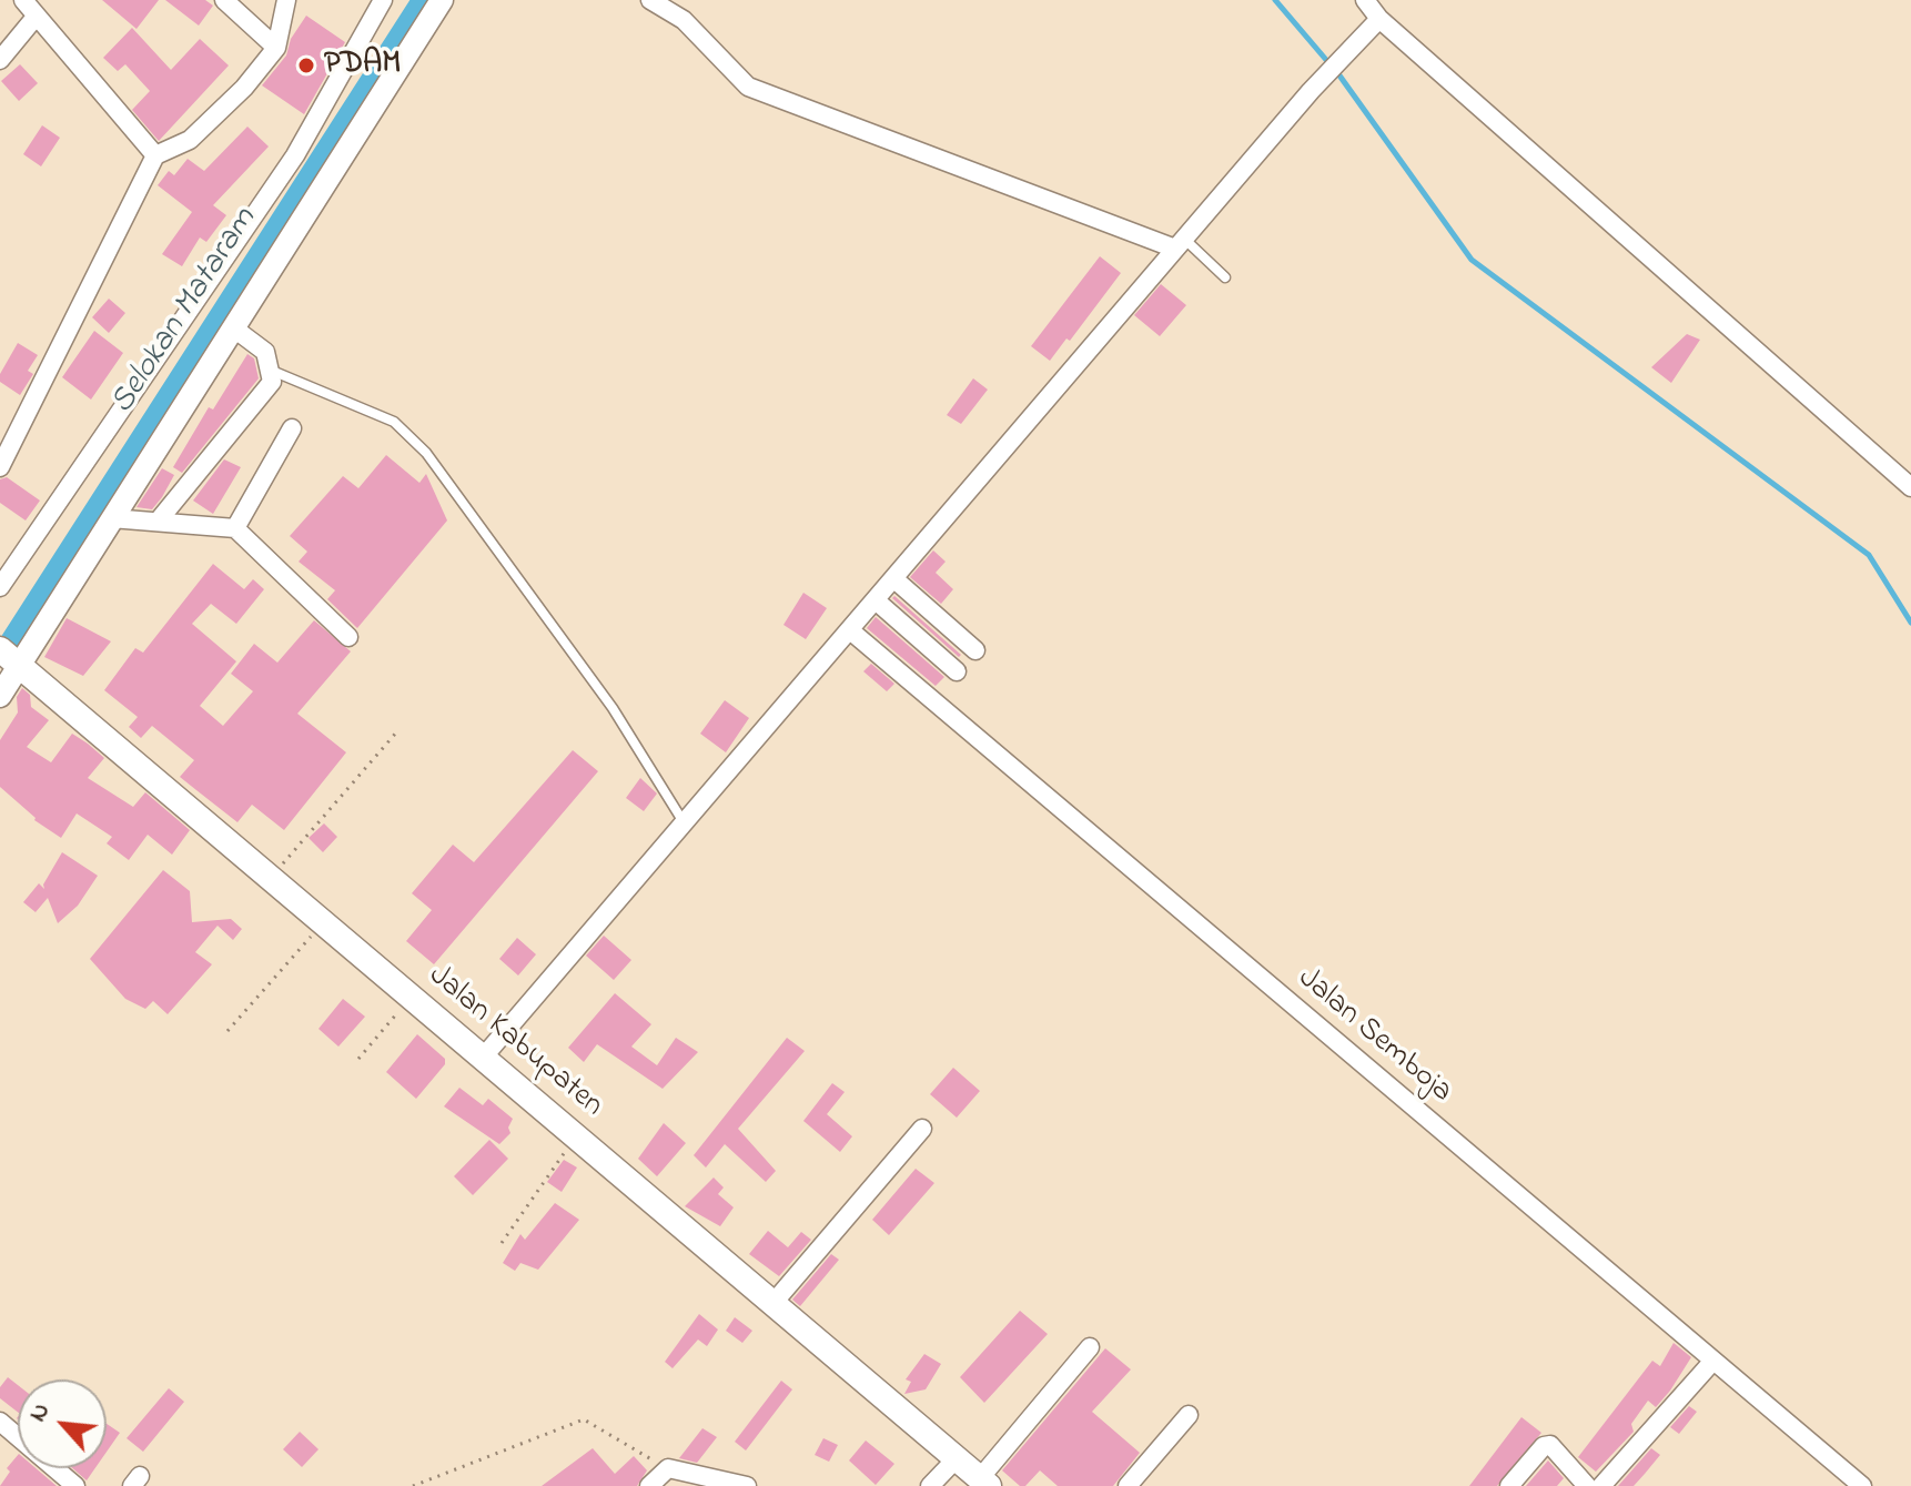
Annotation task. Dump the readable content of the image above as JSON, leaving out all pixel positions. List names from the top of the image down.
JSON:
{
  "streets": {
    "main road": ["Jalan Kabupaten"],
    "street": ["Jalan Semboja"]
  },
  "water": ["Selokan Mataram"],
  "places": ["PDAM"],
  "north": "top left"
}
